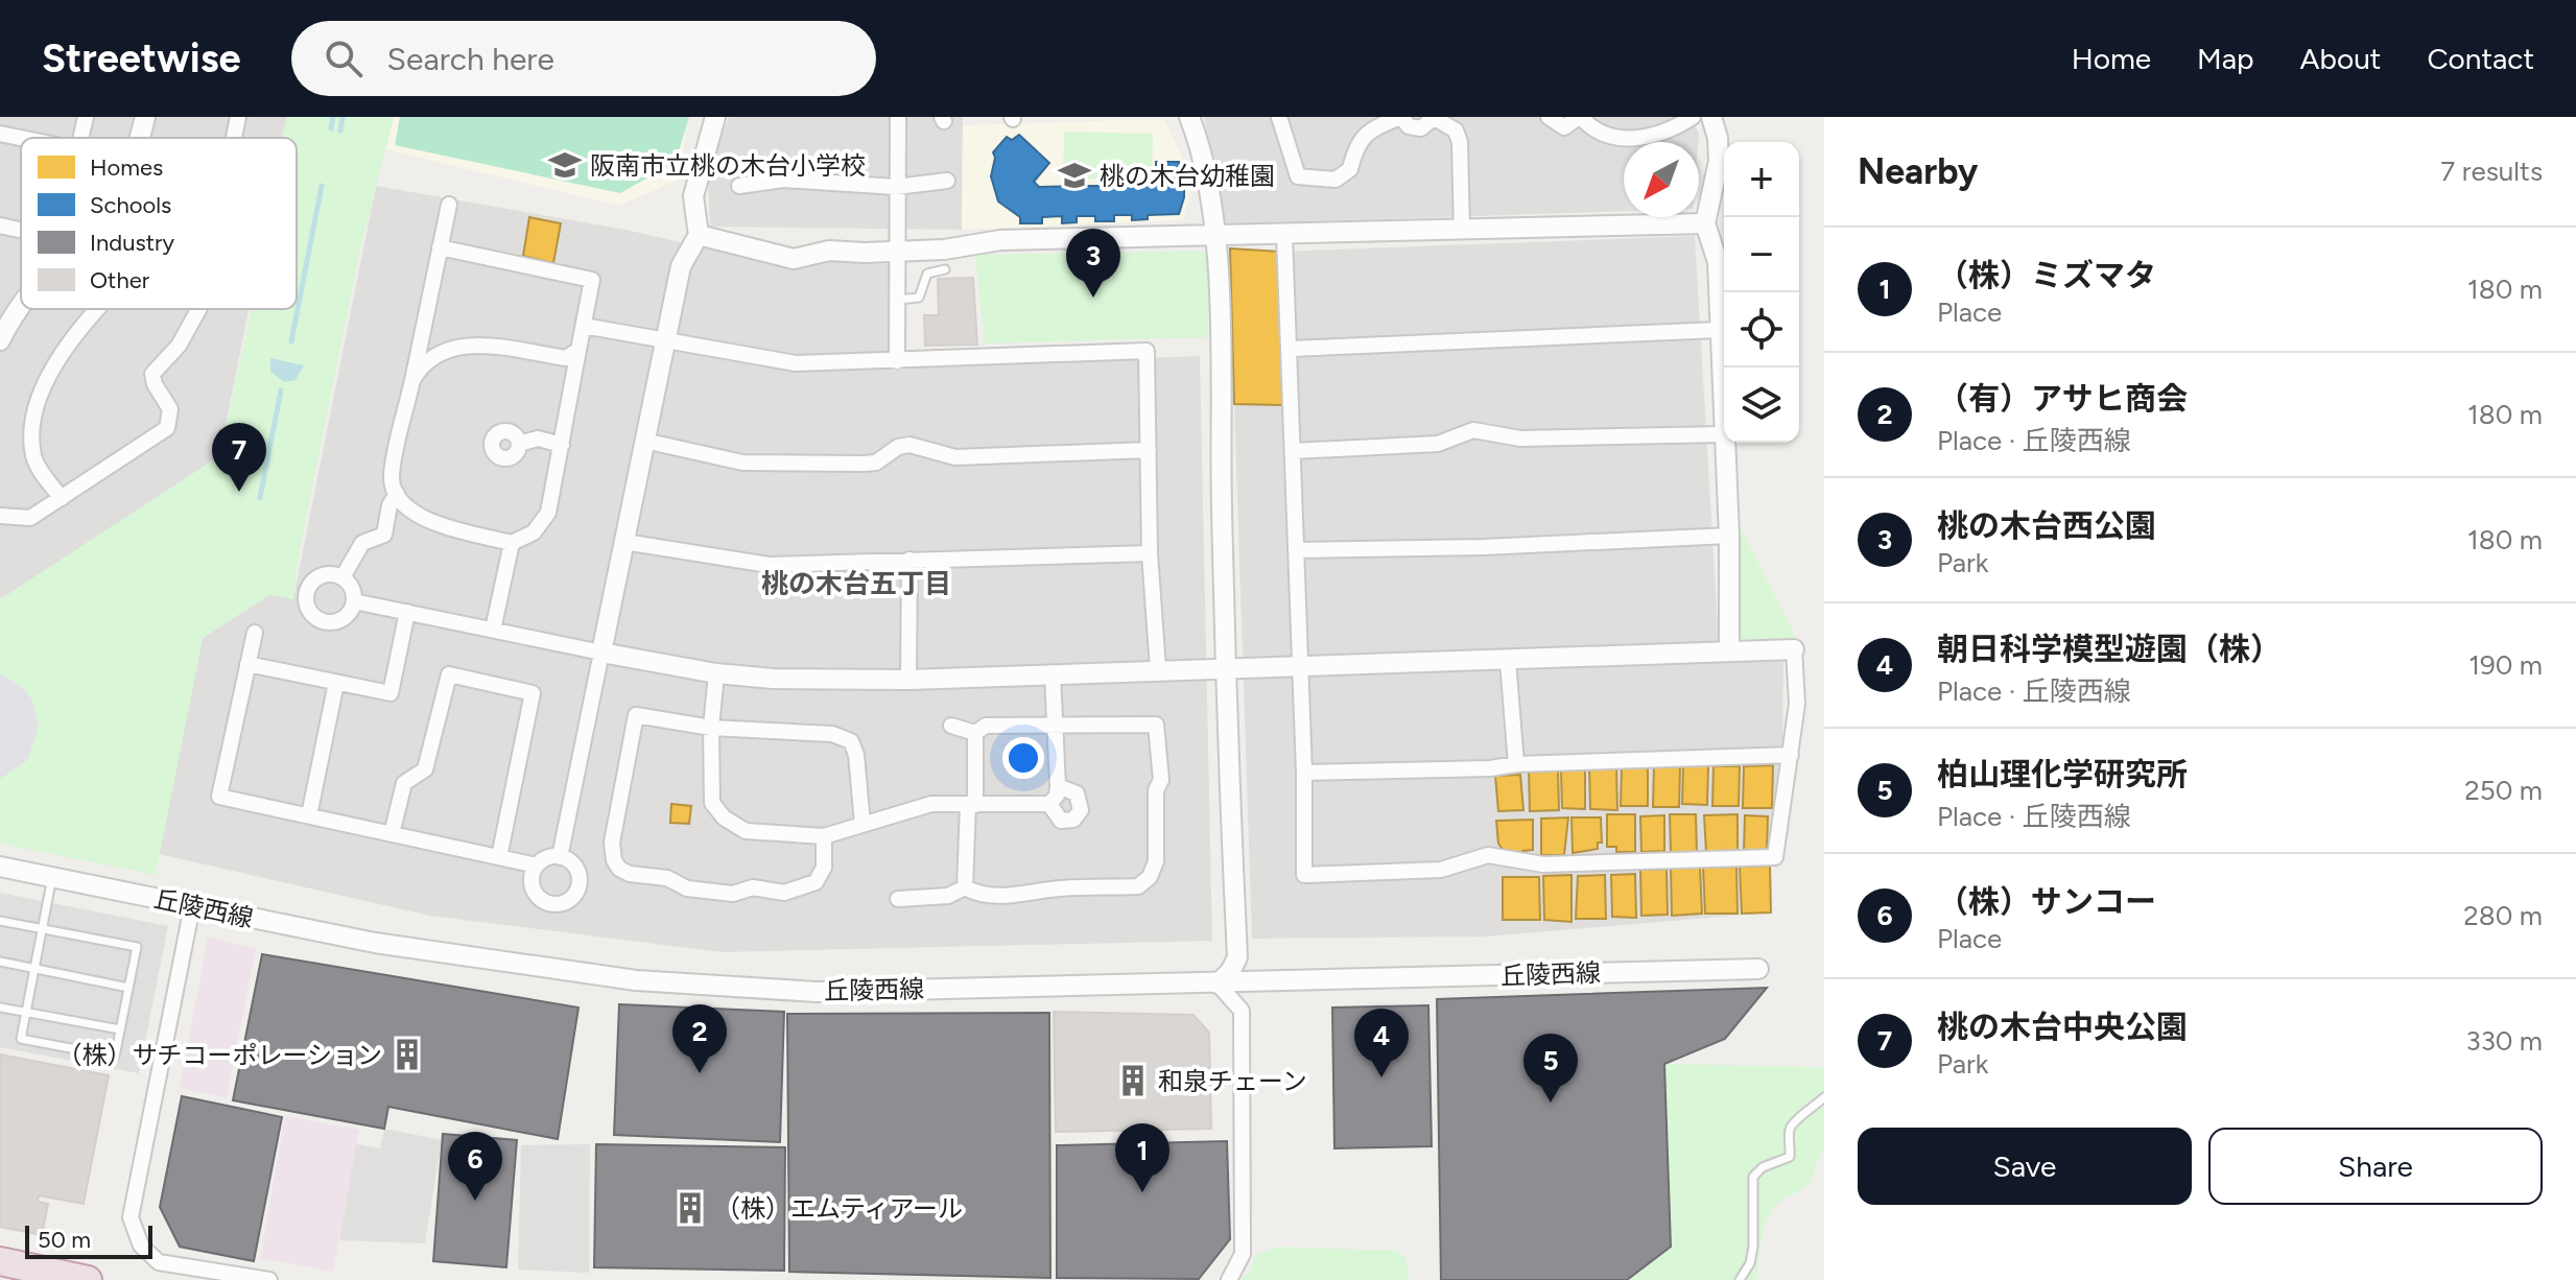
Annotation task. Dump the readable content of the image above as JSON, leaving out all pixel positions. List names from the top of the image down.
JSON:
{
  "streets": {
    "street": ["丘陵西線"]
  },
  "districts": ["桃の木台五丁目"],
  "places": {
    "school or university": ["阪南市立桃の木台小学校", "桃の木台幼稚園"],
    "building": ["（株）サチコーポレーション", "和泉チェーン", "（株）エムティアール"]
  },
  "legend": [
    "Homes",
    "Schools",
    "Industry",
    "Other"
  ],
  "scale_bar": "50 m",
  "north": "bottom left",
  "page": {
    "header": "Streetwise",
    "search": "Search here",
    "nav": [
      "Home",
      "Map",
      "About",
      "Contact"
    ],
    "heading": ["Nearby", "7 results"],
    "map_buttons": ["+", "−"],
    "list": [
      {
        "mark": "1",
        "name": "（株）ミズマタ",
        "note": "Place",
        "value": "180 m"
      },
      {
        "mark": "2",
        "name": "（有）アサヒ商会",
        "note": "Place · 丘陵西線",
        "value": "180 m"
      },
      {
        "mark": "3",
        "name": "桃の木台西公園",
        "note": "Park",
        "value": "180 m"
      },
      {
        "mark": "4",
        "name": "朝日科学模型遊園（株）",
        "note": "Place · 丘陵西線",
        "value": "190 m"
      },
      {
        "mark": "5",
        "name": "柏山理化学研究所",
        "note": "Place · 丘陵西線",
        "value": "250 m"
      },
      {
        "mark": "6",
        "name": "（株）サンコー",
        "note": "Place",
        "value": "280 m"
      },
      {
        "mark": "7",
        "name": "桃の木台中央公園",
        "note": "Park",
        "value": "330 m"
      }
    ],
    "pins": [
      "3",
      "7",
      "2",
      "4",
      "5",
      "1",
      "6"
    ],
    "buttons": ["Save", "Share"],
    "scale": "50 m"
  }
}
